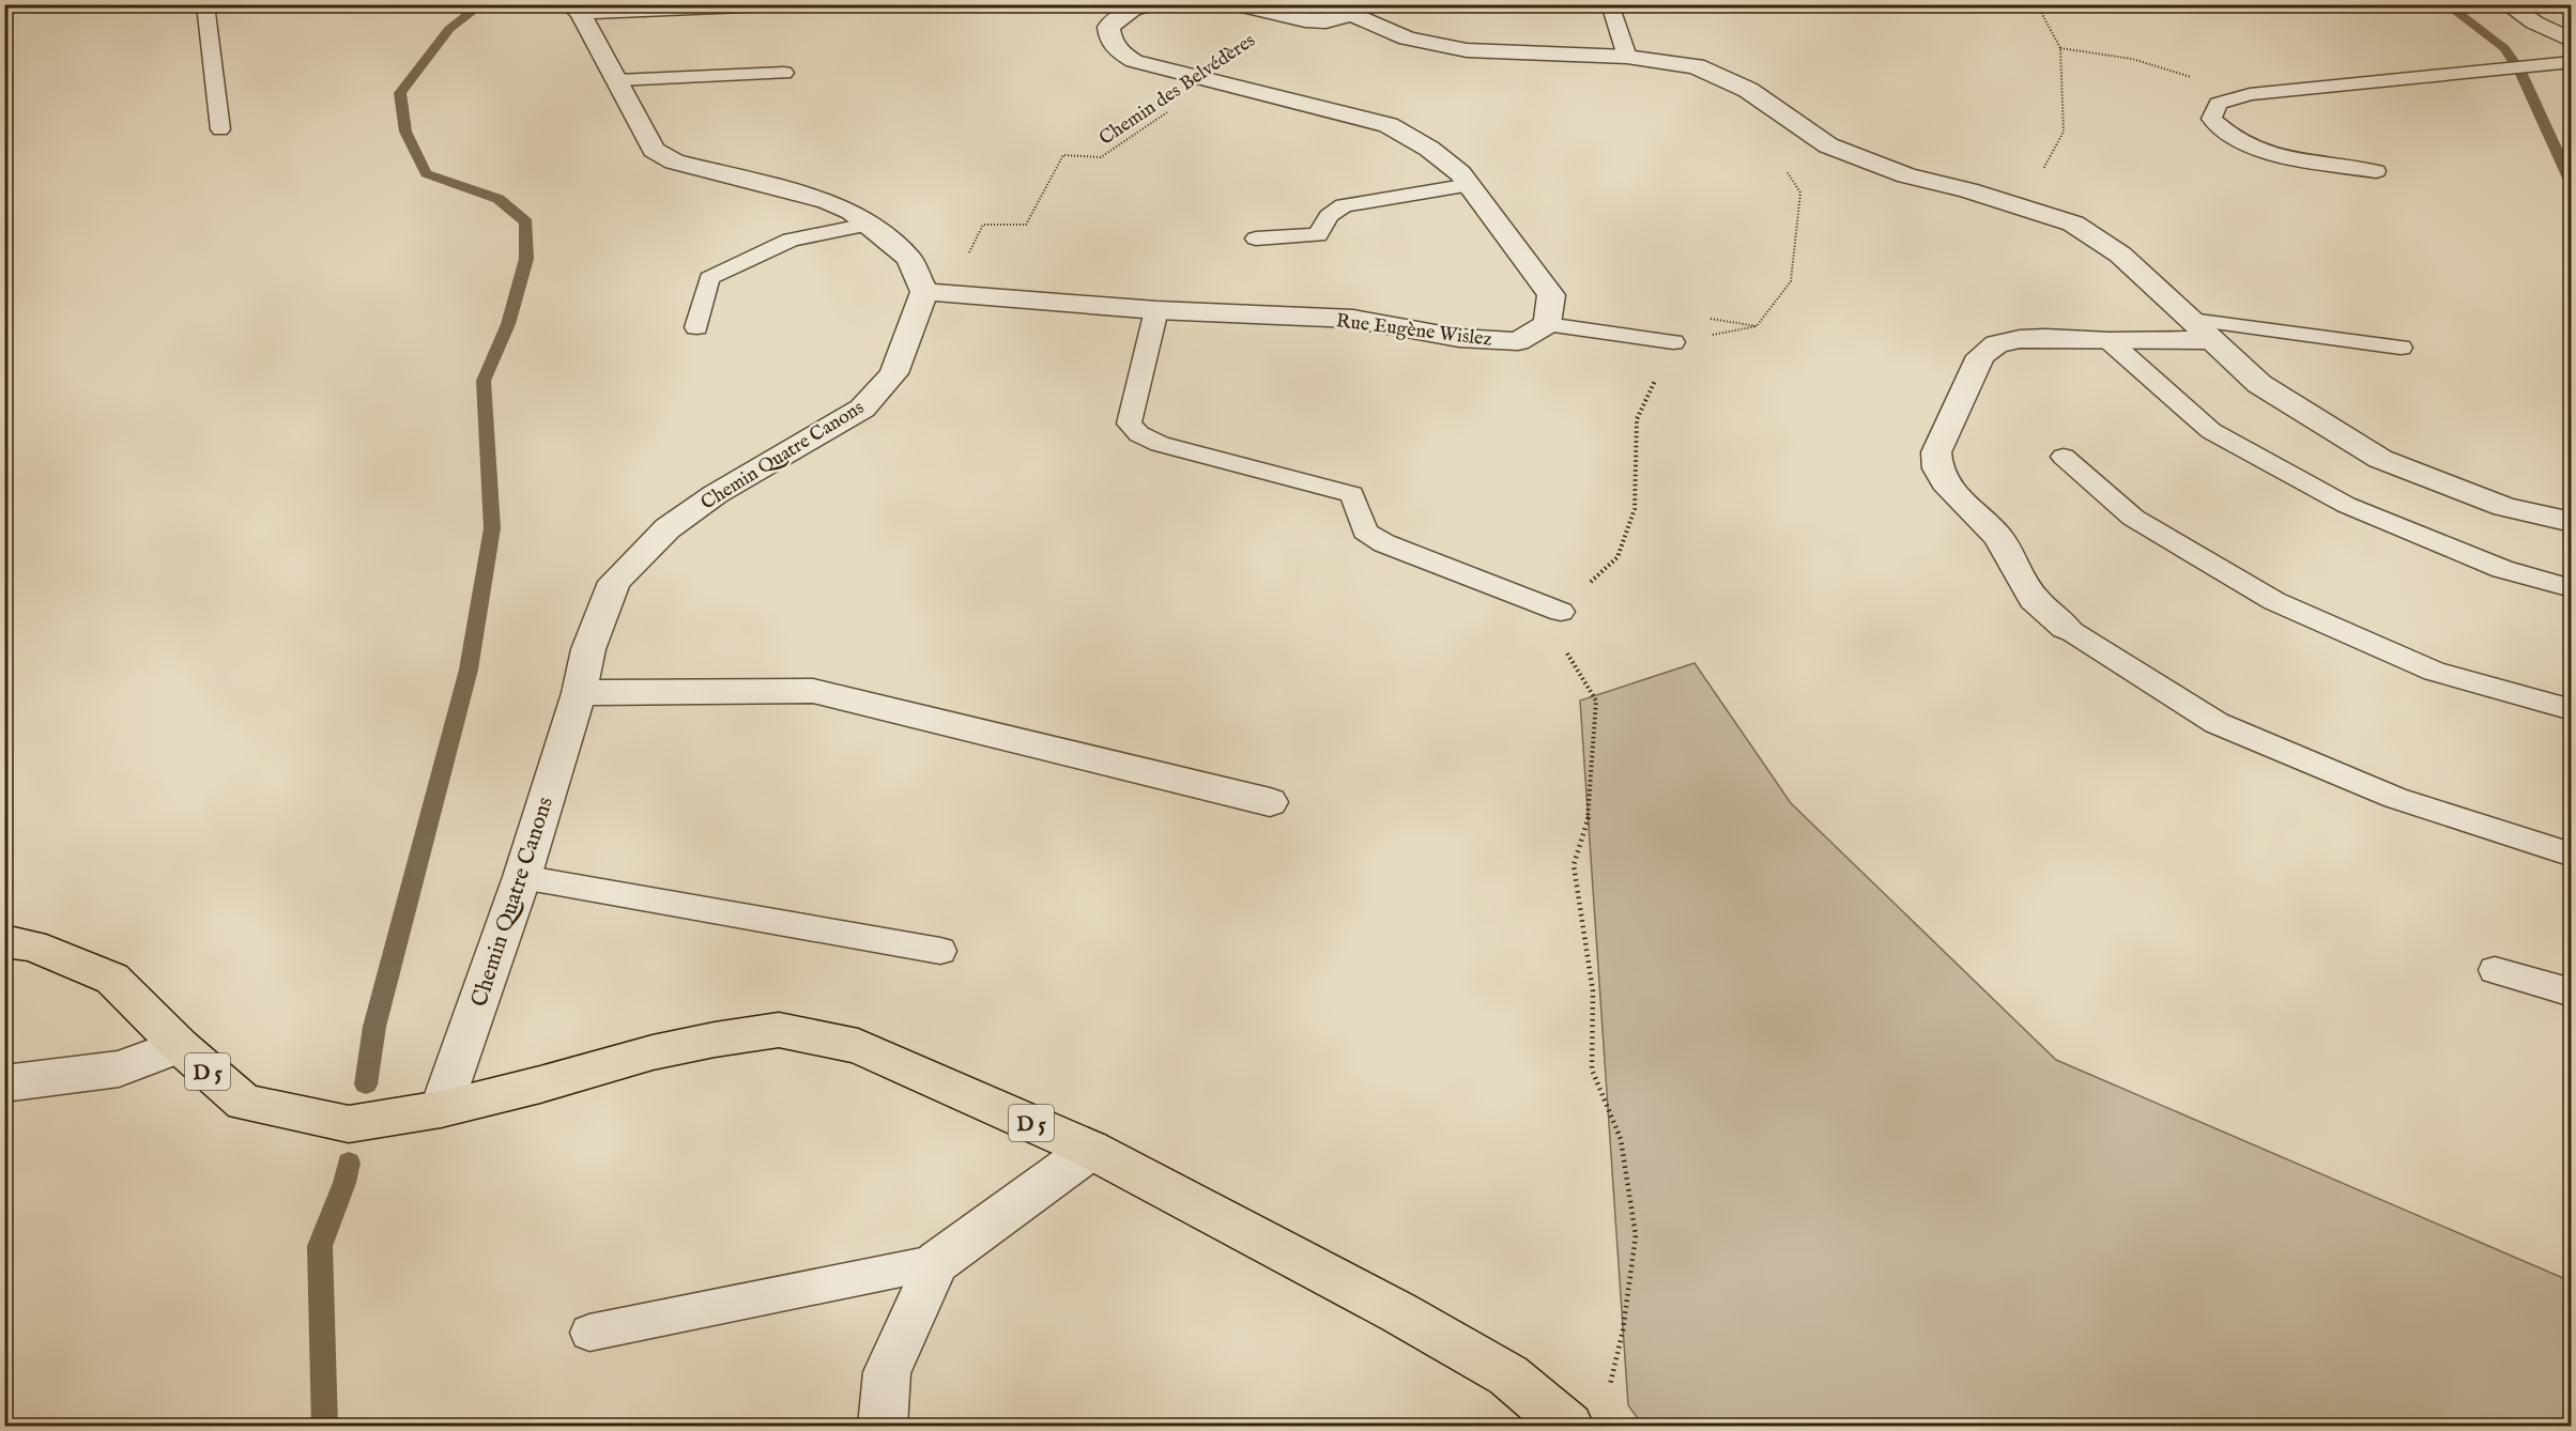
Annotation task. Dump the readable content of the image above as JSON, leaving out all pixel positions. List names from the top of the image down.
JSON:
{
  "streets": {
    "main road": ["D 5"],
    "street": ["Rue Eugène Wislez", "Chemin Quatre Canons"],
    "path": ["Chemin des Belvédères"]
  },
  "crossings": [
    ["Chemin des Belvédères", "Rue Eugène Wislez"],
    ["Chemin des Belvédères", "Chemin Quatre Canons"],
    ["Rue Eugène Wislez", "Chemin Quatre Canons"],
    ["Chemin Quatre Canons", "D 5"]
  ]
}
